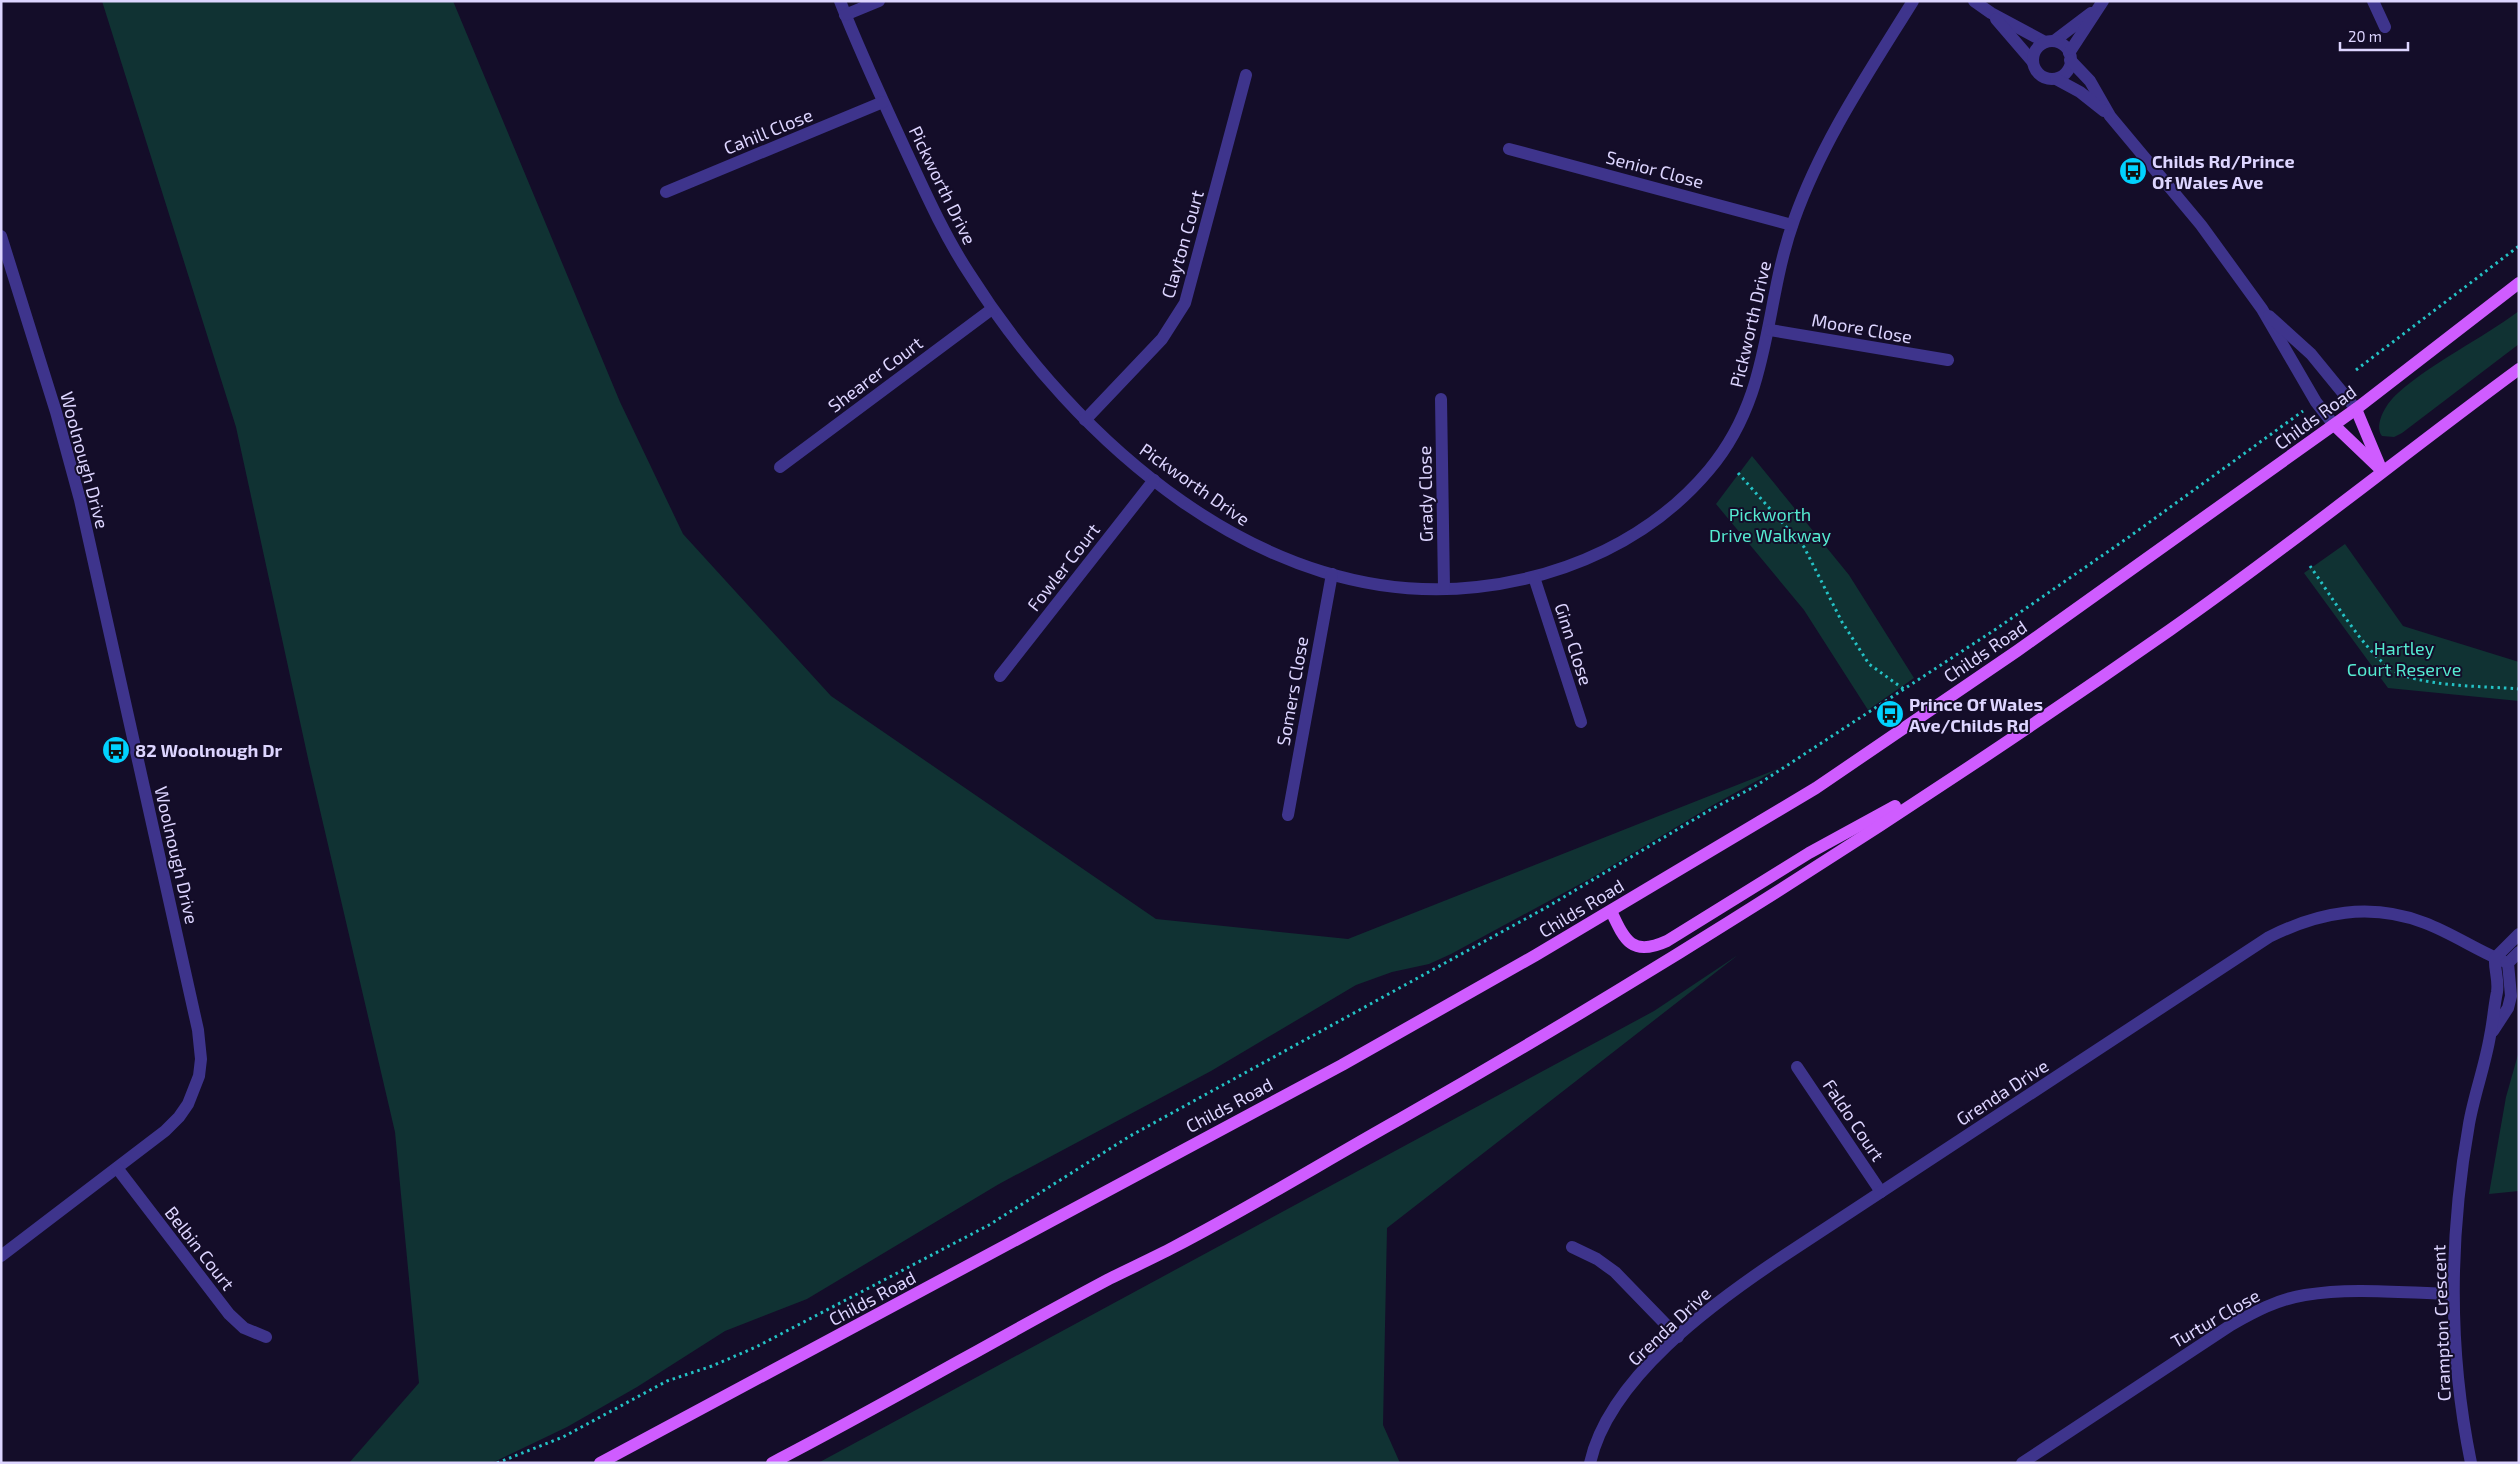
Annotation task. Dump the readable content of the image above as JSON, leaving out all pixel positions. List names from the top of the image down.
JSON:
{
  "streets": {
    "main road": ["Childs Road"],
    "street": [
      "Cahill Close",
      "Senior Close",
      "Pickworth Drive",
      "Clayton Court",
      "Moore Close",
      "Shearer Court",
      "Woolnough Drive",
      "Grady Close",
      "Fowler Court",
      "Ginn Close",
      "Somers Close",
      "Grenda Drive",
      "Faldo Court",
      "Belbin Court",
      "Turtur Close",
      "Crampton Crescent"
    ]
  },
  "crossings": [
    ["Cahill Close", "Pickworth Drive"],
    ["Senior Close", "Pickworth Drive"],
    ["Pickworth Drive", "Clayton Court"],
    ["Pickworth Drive", "Moore Close"],
    ["Pickworth Drive", "Shearer Court"],
    ["Pickworth Drive", "Grady Close"],
    ["Pickworth Drive", "Fowler Court"],
    ["Pickworth Drive", "Ginn Close"],
    ["Pickworth Drive", "Somers Close"],
    ["Woolnough Drive", "Belbin Court"],
    ["Grenda Drive", "Faldo Court"],
    ["Grenda Drive", "Crampton Crescent"],
    ["Turtur Close", "Crampton Crescent"]
  ],
  "parks": ["Pickworth Drive Walkway", "Hartley Court Reserve"],
  "places": {
    "bus stop": ["Childs Rd/Prince Of Wales Ave", "Prince Of Wales Ave/Childs Rd", "82 Woolnough Dr"]
  },
  "scale_bar": "20 m"
}
